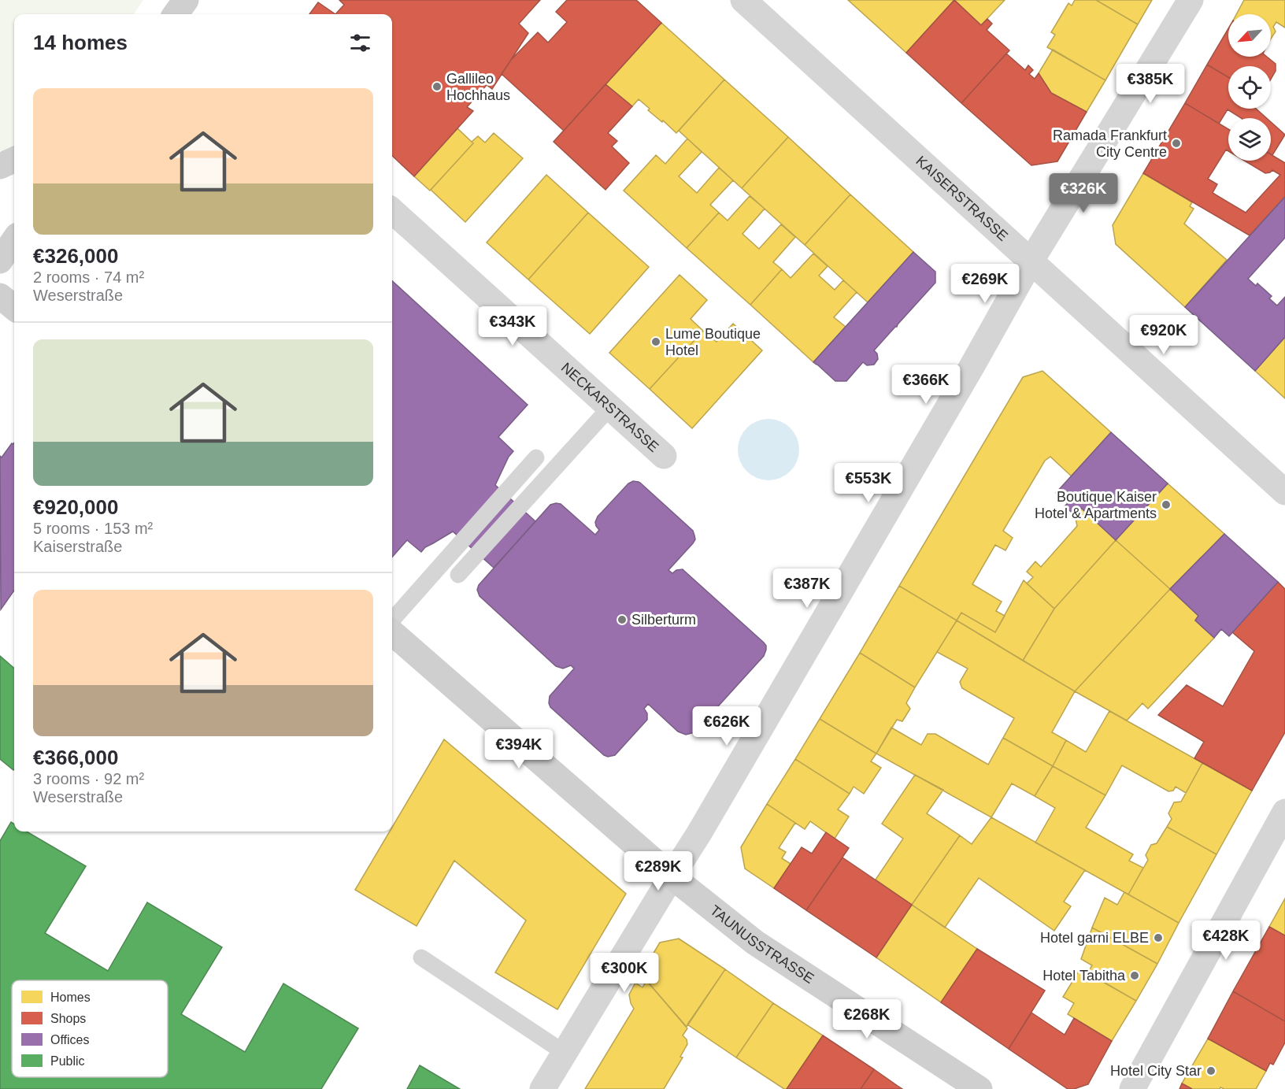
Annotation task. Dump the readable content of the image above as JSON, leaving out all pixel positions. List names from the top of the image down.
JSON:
{
  "streets": {
    "main road": ["TAUNUSSTRASSE"],
    "street": ["KAISERSTRASSE", "NECKARSTRASSE"]
  },
  "places": [
    "Gallileo Hochhaus",
    "Ramada Frankfurt City Centre",
    "Lume Boutique Hotel",
    "Boutique Kaiser Hotel & Apartments",
    "Silberturm",
    "Hotel garni ELBE",
    "Hotel Tabitha",
    "Hotel City Star"
  ],
  "legend": [
    "Homes",
    "Shops",
    "Offices",
    "Public"
  ],
  "north": "bottom left",
  "page": {
    "heading": "14 homes",
    "price": [
      "€385K",
      "€326K",
      "€269K",
      "€343K",
      "€920K",
      "€366K",
      "€553K",
      "€387K",
      "€626K",
      "€394K",
      "€289K",
      "€428K",
      "€300K",
      "€268K"
    ],
    "list": [
      {
        "name": "€326,000",
        "note": "2 rooms · 74 m² · Weserstraße"
      },
      {
        "name": "€920,000",
        "note": "5 rooms · 153 m² · Kaiserstraße"
      },
      {
        "name": "€366,000",
        "note": "3 rooms · 92 m² · Weserstraße"
      }
    ]
  }
}
